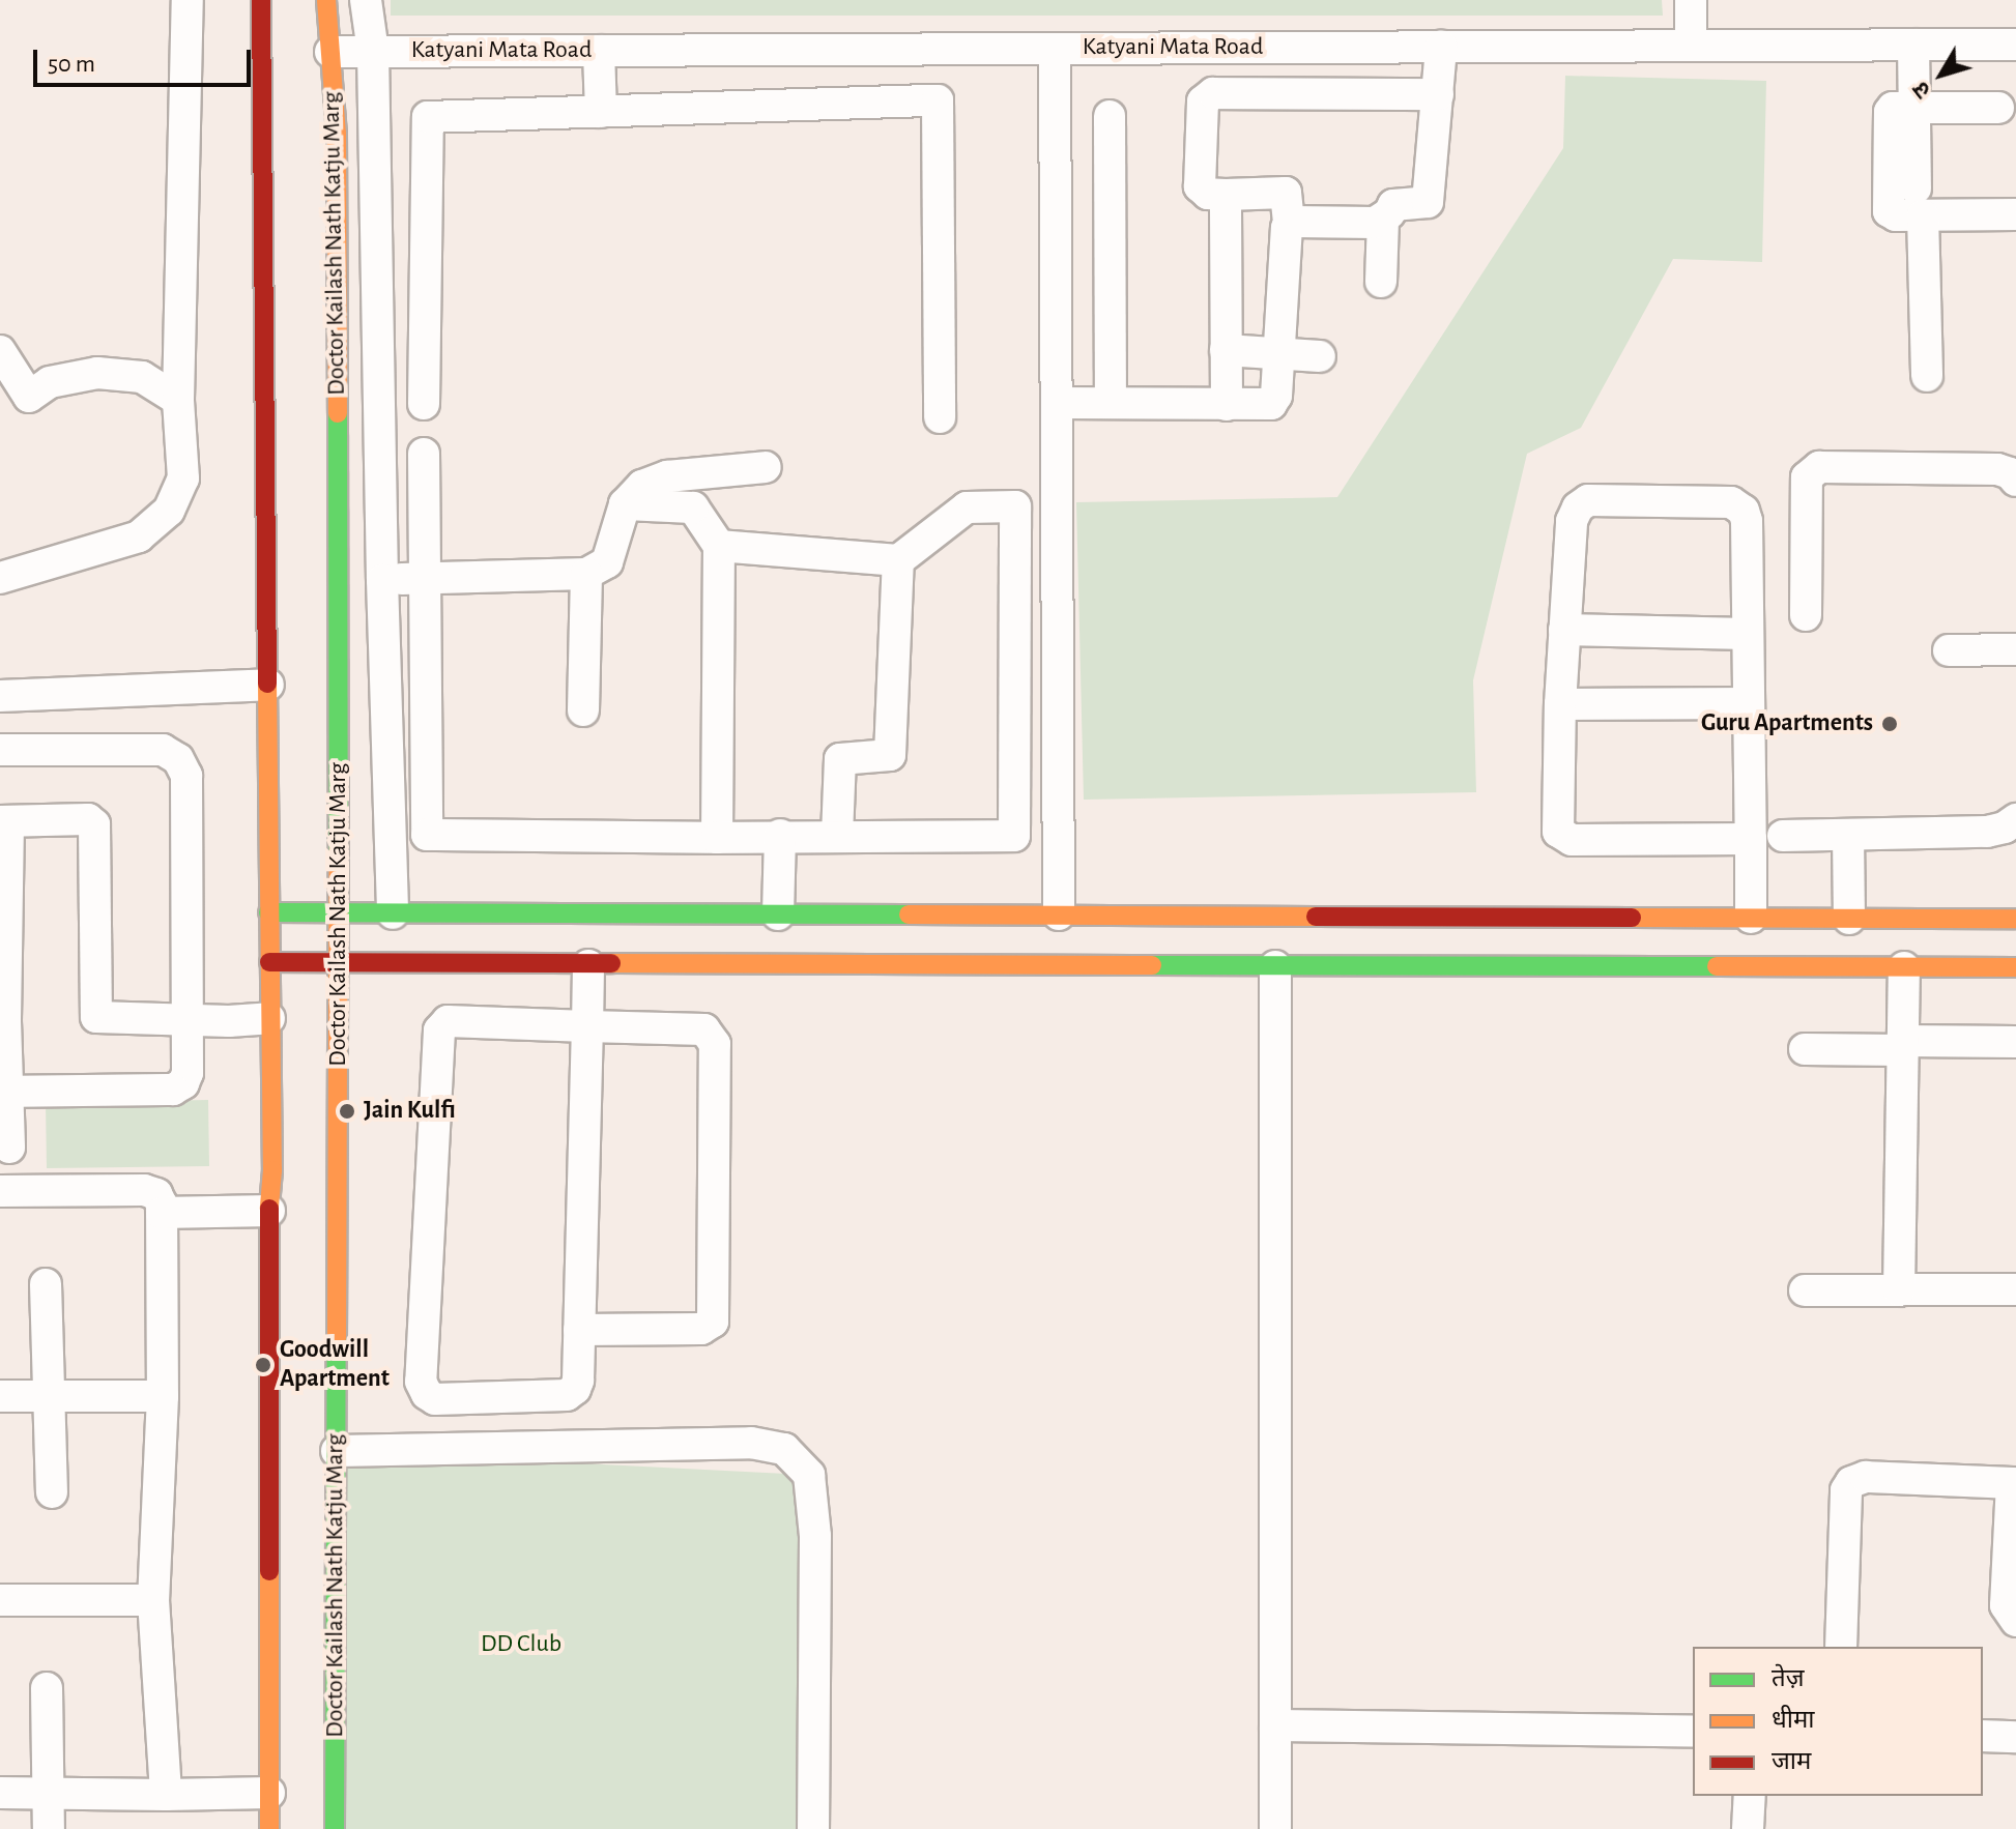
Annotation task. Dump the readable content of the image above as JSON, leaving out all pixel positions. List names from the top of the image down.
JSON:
{
  "streets": {
    "main road": ["Doctor Kailash Nath Katju Marg"],
    "street": ["Katyani Mata Road"]
  },
  "crossings": [
    ["Katyani Mata Road", "Doctor Kailash Nath Katju Marg"]
  ],
  "parks": ["DD Club"],
  "places": ["Guru Apartments", "Jain Kulfi", "Goodwill Apartment"],
  "legend": ["तेज़", "धीमा", "जाम"],
  "scale_bar": "50 m",
  "north": "bottom left"
}
